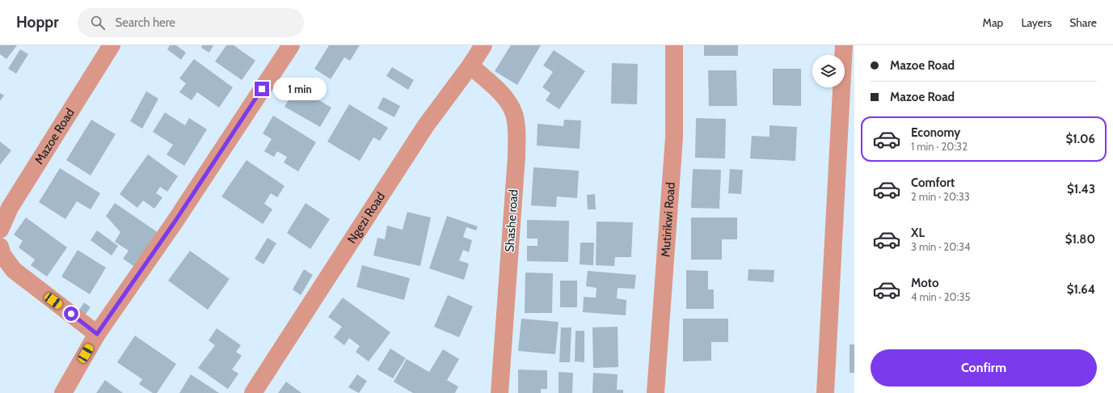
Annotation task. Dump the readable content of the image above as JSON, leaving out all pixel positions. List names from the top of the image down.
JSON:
{
  "streets": {
    "street": [
      "Mazoe Road",
      "Ngezi Road",
      "Mutirikwi Road",
      "Shashe road"
    ]
  },
  "crossings": [
    ["Ngezi Road", "Shashe road"]
  ],
  "page": {
    "header": "Hoppr",
    "search": "Search here",
    "nav": ["Map", "Layers", "Share"],
    "banner": ["Mazoe Road", "Mazoe Road"],
    "bubble": "1 min",
    "list": [
      {
        "name": "Economy",
        "note": "1 min · 20:32",
        "value": "$1.06"
      },
      {
        "name": "Comfort",
        "note": "2 min · 20:33",
        "value": "$1.43"
      },
      {
        "name": "XL",
        "note": "3 min · 20:34",
        "value": "$1.80"
      },
      {
        "name": "Moto",
        "note": "4 min · 20:35",
        "value": "$1.64"
      }
    ],
    "buttons": "Confirm"
  }
}
